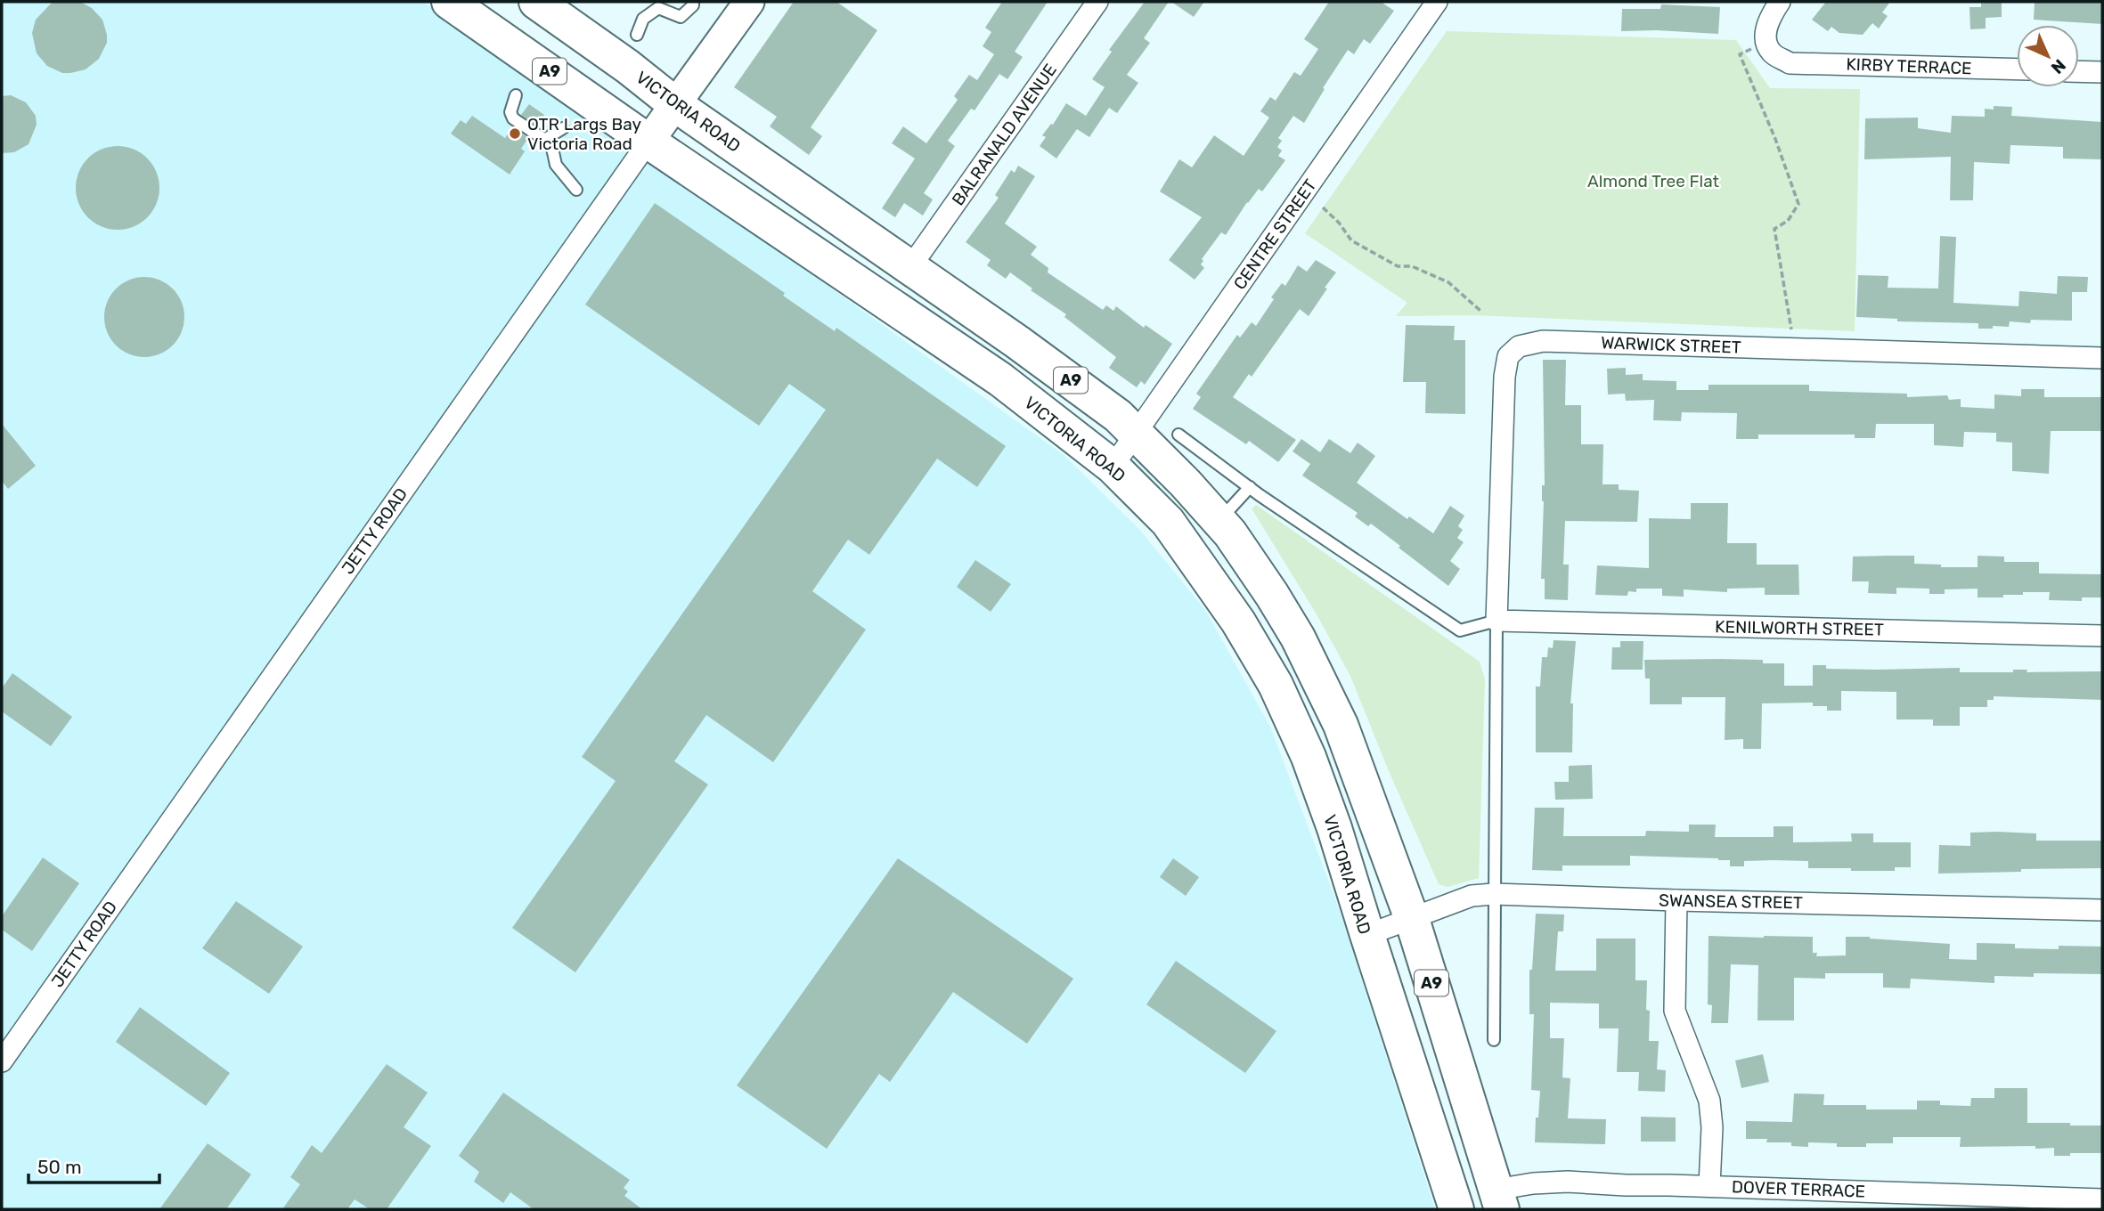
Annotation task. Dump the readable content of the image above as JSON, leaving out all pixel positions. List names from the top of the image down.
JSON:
{
  "streets": {
    "highway": ["A9", "VICTORIA ROAD"],
    "street": [
      "KIRBY TERRACE",
      "BALRANALD AVENUE",
      "CENTRE STREET",
      "WARWICK STREET",
      "JETTY ROAD",
      "KENILWORTH STREET",
      "SWANSEA STREET",
      "DOVER TERRACE"
    ]
  },
  "crossings": [
    ["VICTORIA ROAD", "BALRANALD AVENUE"],
    ["VICTORIA ROAD", "CENTRE STREET"],
    ["VICTORIA ROAD", "JETTY ROAD"],
    ["VICTORIA ROAD", "SWANSEA STREET"],
    ["VICTORIA ROAD", "DOVER TERRACE"],
    ["WARWICK STREET", "KENILWORTH STREET"]
  ],
  "parks": ["Almond Tree Flat"],
  "places": ["OTR Largs Bay Victoria Road"],
  "scale_bar": "50 m",
  "north": "bottom right"
}
